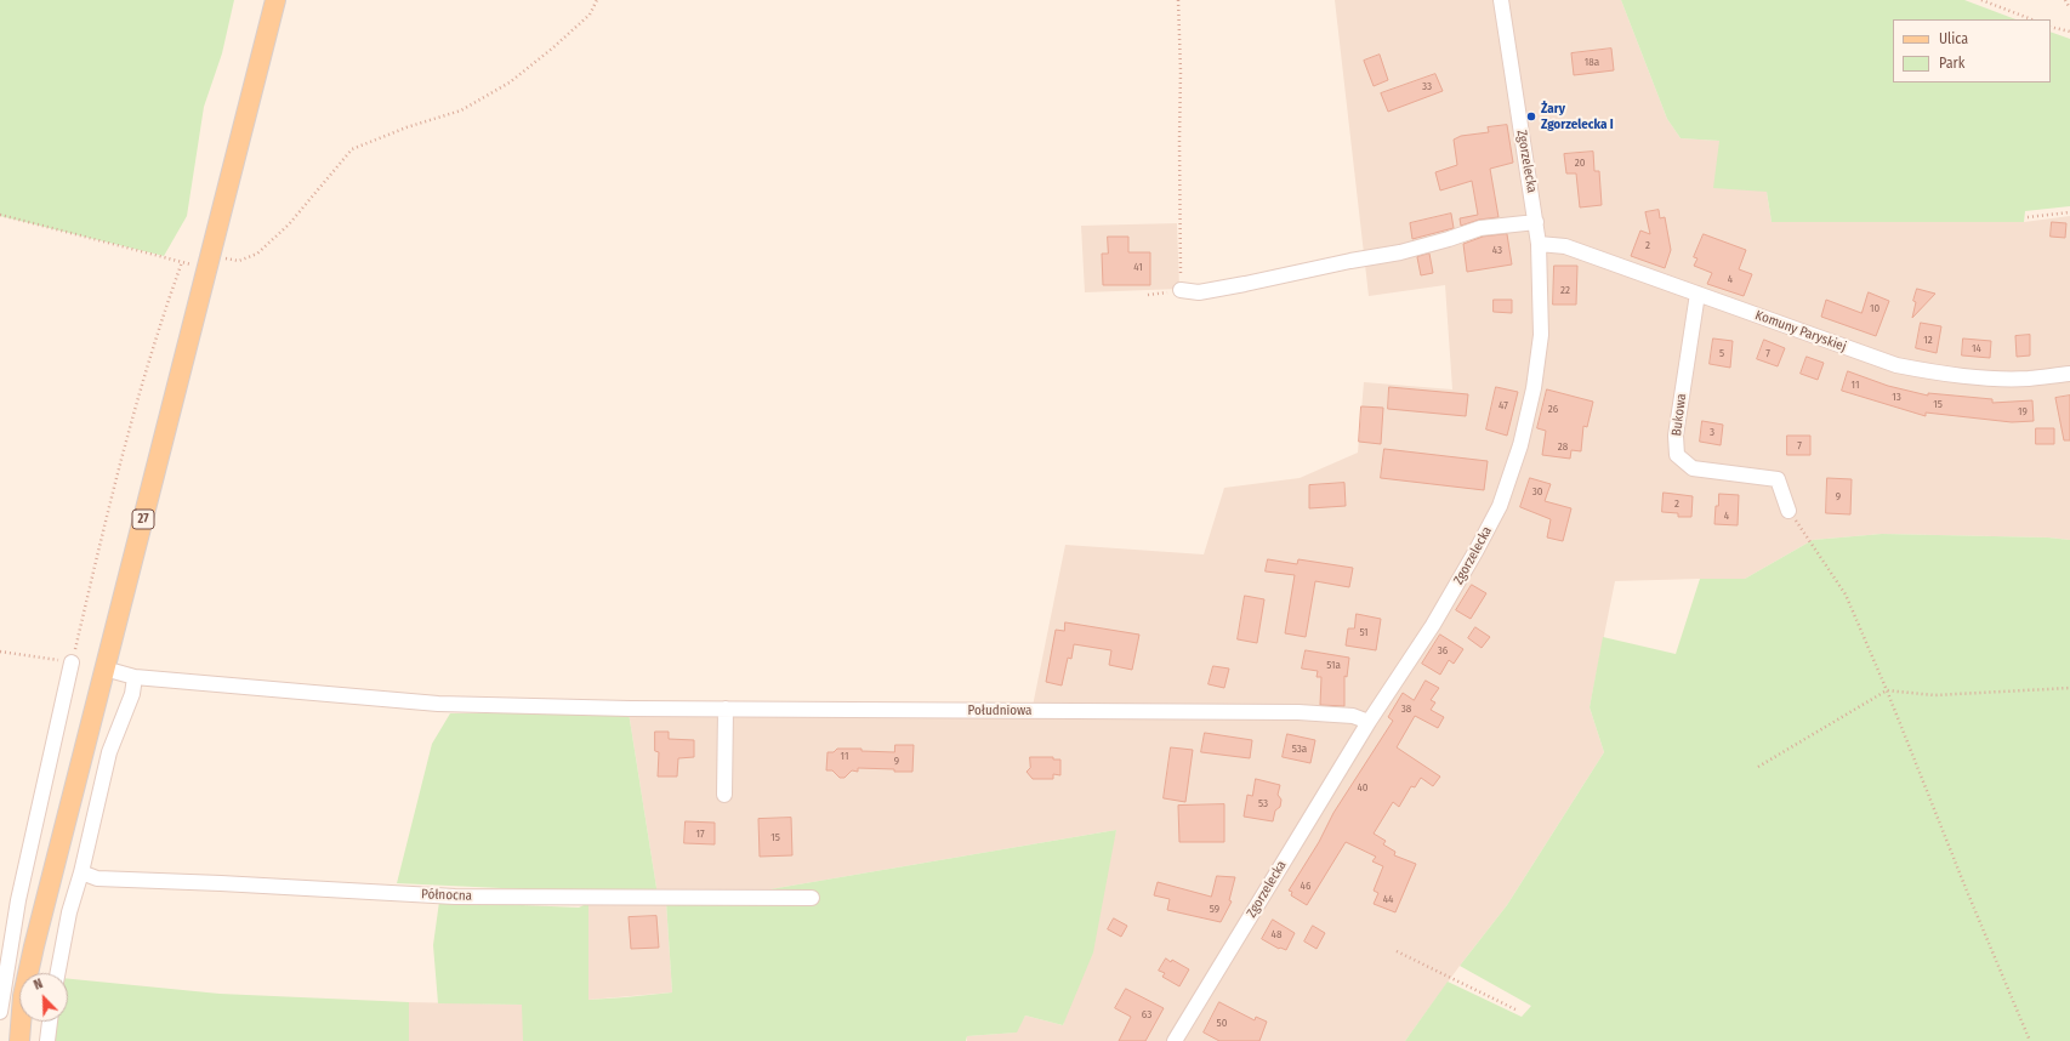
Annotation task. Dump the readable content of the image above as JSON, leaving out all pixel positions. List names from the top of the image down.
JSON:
{
  "streets": {
    "main road": ["27"],
    "street": [
      "Zgorzelecka",
      "Komuny Paryskiej",
      "Bukowa",
      "Południowa",
      "Północna"
    ]
  },
  "crossings": [
    ["Zgorzelecka", "Komuny Paryskiej"],
    ["Zgorzelecka", "Południowa"],
    ["Komuny Paryskiej", "Bukowa"],
    ["27", "Południowa"]
  ],
  "places": ["Żary Zgorzelecka I"],
  "house_numbers": [
    "18a",
    "33",
    "20",
    "2",
    "43",
    "41",
    "4",
    "22",
    "10",
    "12",
    "14",
    "5",
    "7",
    "11",
    "13",
    "15",
    "47",
    "26",
    "19",
    "3",
    "7",
    "28",
    "30",
    "9",
    "2",
    "4",
    "51",
    "36",
    "51a",
    "38",
    "53a",
    "11",
    "9",
    "40",
    "53",
    "17",
    "15",
    "46",
    "44",
    "59",
    "48",
    "63",
    "50"
  ],
  "legend": ["Ulica", "Park"],
  "north": "top left"
}
